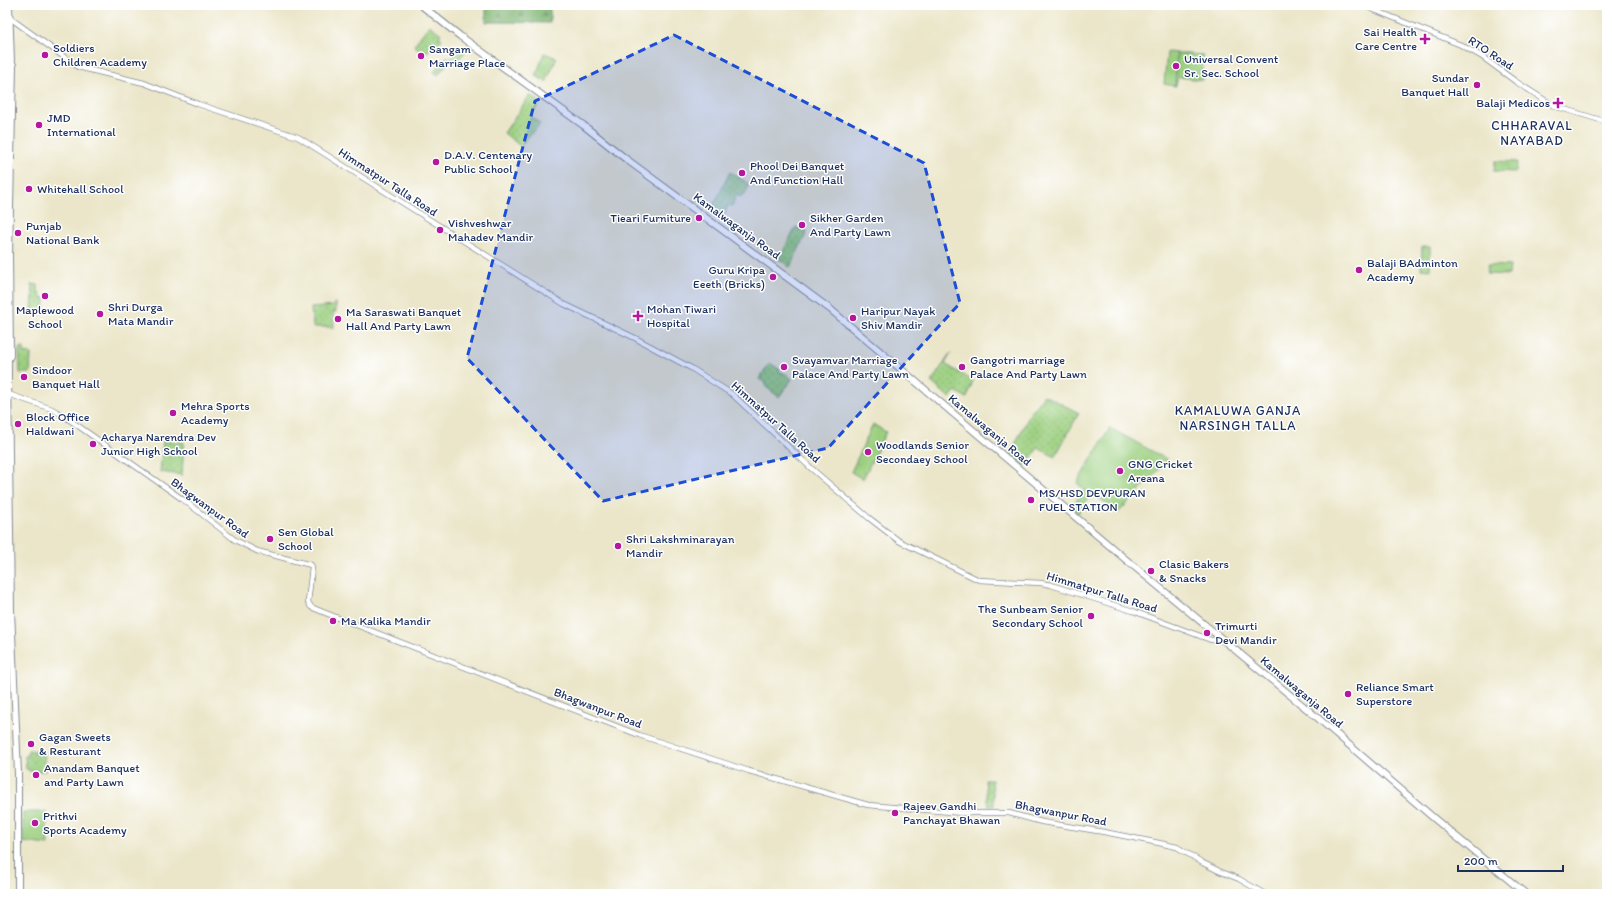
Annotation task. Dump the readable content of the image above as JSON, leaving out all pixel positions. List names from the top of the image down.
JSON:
{
  "streets": {
    "main road": ["Kamalwaganja Road"],
    "street": ["RTO Road", "Himmatpur Talla Road", "Bhagwanpur Road"]
  },
  "crossings": [
    ["Himmatpur Talla Road", "Kamalwaganja Road"]
  ],
  "districts": ["CHHARAVAL NAYABAD", "KAMALUWA GANJA NARSINGH TALLA"],
  "places": {
    "health": ["Sai Health Care Centre", "Balaji Medicos", "Mohan Tiwari Hospital"],
    "other": [
      "Soldiers Children Academy",
      "Sangam Marriage Place",
      "Universal Convent Sr. Sec. School",
      "Sundar Banquet Hall",
      "JMD International",
      "D.A.V. Centenary Public School",
      "Phool Dei Banquet And Function Hall",
      "Whitehall School",
      "Tieari Furniture",
      "Sikher Garden And Party Lawn",
      "Vishveshwar Mahadev Mandir",
      "Punjab National Bank",
      "Balaji BAdminton Academy",
      "Guru Kripa Eeeth (Bricks)",
      "Maplewood School",
      "Shri Durga Mata Mandir",
      "Haripur Nayak Shiv Mandir",
      "Ma Saraswati Banquet Hall And Party Lawn",
      "Svayamvar Marriage Palace And Party Lawn",
      "Gangotri marriage Palace And Party Lawn",
      "Sindoor Banquet Hall",
      "Mehra Sports Academy",
      "Block Office Haldwani",
      "Acharya Narendra Dev Junior High School",
      "Woodlands Senior Secondaey School",
      "GNG Cricket Areana",
      "MS/HSD DEVPURAN FUEL STATION",
      "Sen Global School",
      "Shri Lakshminarayan Mandir",
      "Clasic Bakers & Snacks",
      "The Sunbeam Senior Secondary School",
      "Ma Kalika Mandir",
      "Trimurti Devi Mandir",
      "Reliance Smart Superstore",
      "Gagan Sweets & Resturant",
      "Anandam Banquet and Party Lawn",
      "Rajeev Gandhi Panchayat Bhawan",
      "Prithvi Sports Academy"
    ]
  },
  "scale_bar": "200 m"
}
